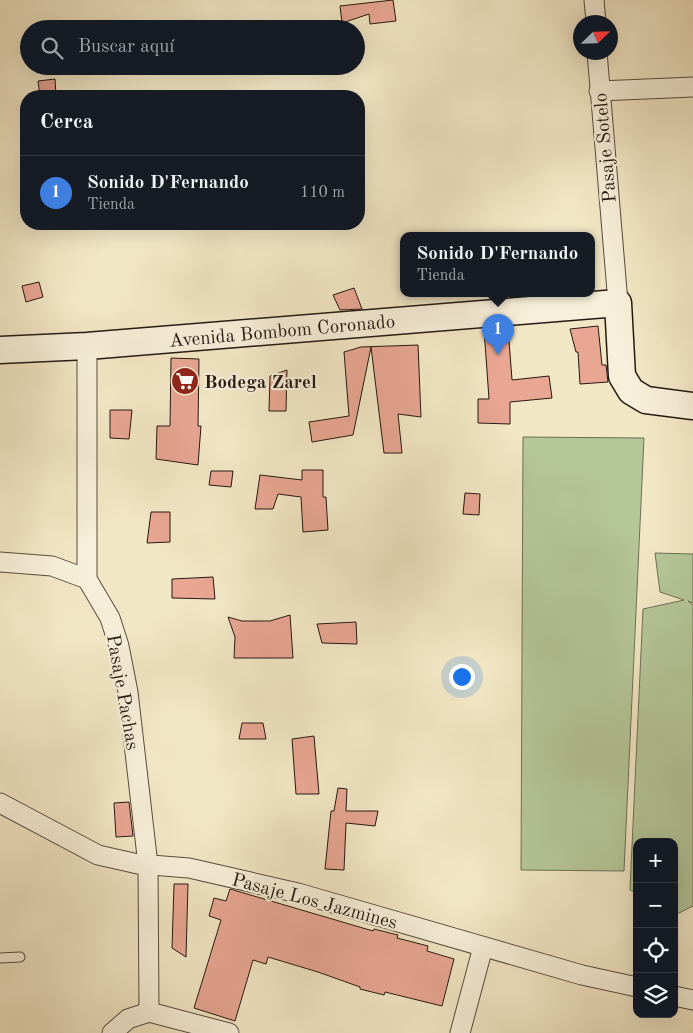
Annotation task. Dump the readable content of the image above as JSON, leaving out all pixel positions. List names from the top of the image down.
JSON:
{
  "streets": {
    "street": [
      "Pasaje Sotelo",
      "Avenida Bombom Coronado",
      "Pasaje Pachas",
      "Pasaje Los Jazmines"
    ]
  },
  "crossings": [
    ["Pasaje Sotelo", "Avenida Bombom Coronado"],
    ["Pasaje Pachas", "Pasaje Los Jazmines"]
  ],
  "places": {
    "supermarket": ["Bodega Zarel"]
  },
  "north": "top right",
  "page": {
    "search": "Buscar aquí",
    "heading": "Cerca",
    "list": [
      {
        "mark": "1",
        "name": "Sonido D'Fernando",
        "note": "Tienda",
        "value": "110 m"
      }
    ],
    "popup": ["Sonido D'Fernando", "Tienda"],
    "pins": "1",
    "map_buttons": ["+", "−"]
  }
}
